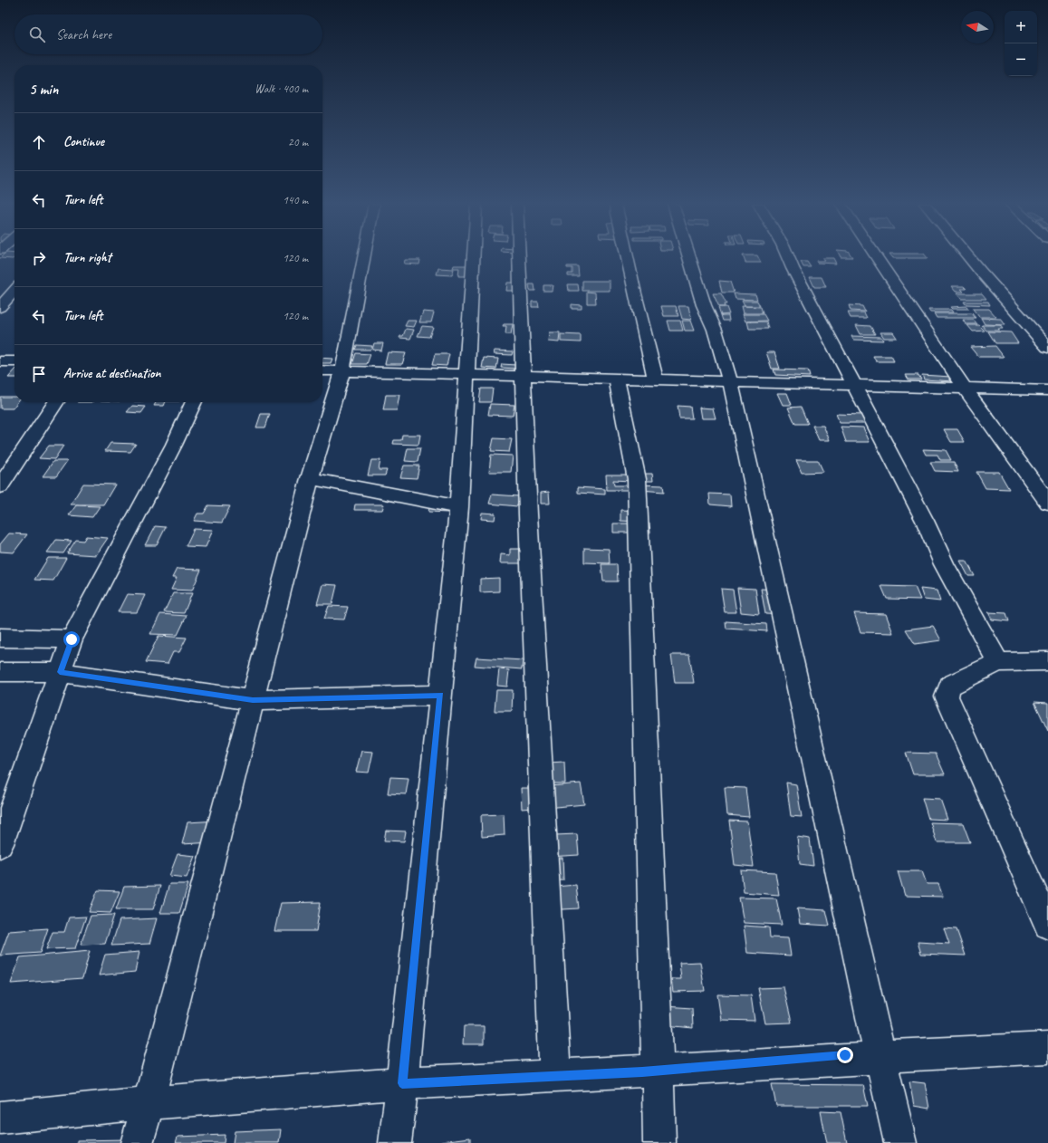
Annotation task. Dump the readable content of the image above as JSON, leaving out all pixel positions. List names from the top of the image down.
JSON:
{
  "north": "left",
  "page": {
    "map_buttons": ["+", "−"],
    "search": "Search here",
    "heading": ["5 min", "Walk · 400 m"],
    "list": [
      ["Continue", "20 m"],
      ["Turn left", "140 m"],
      ["Turn right", "120 m"],
      ["Turn left", "120 m"],
      "Arrive at destination"
    ]
  }
}
